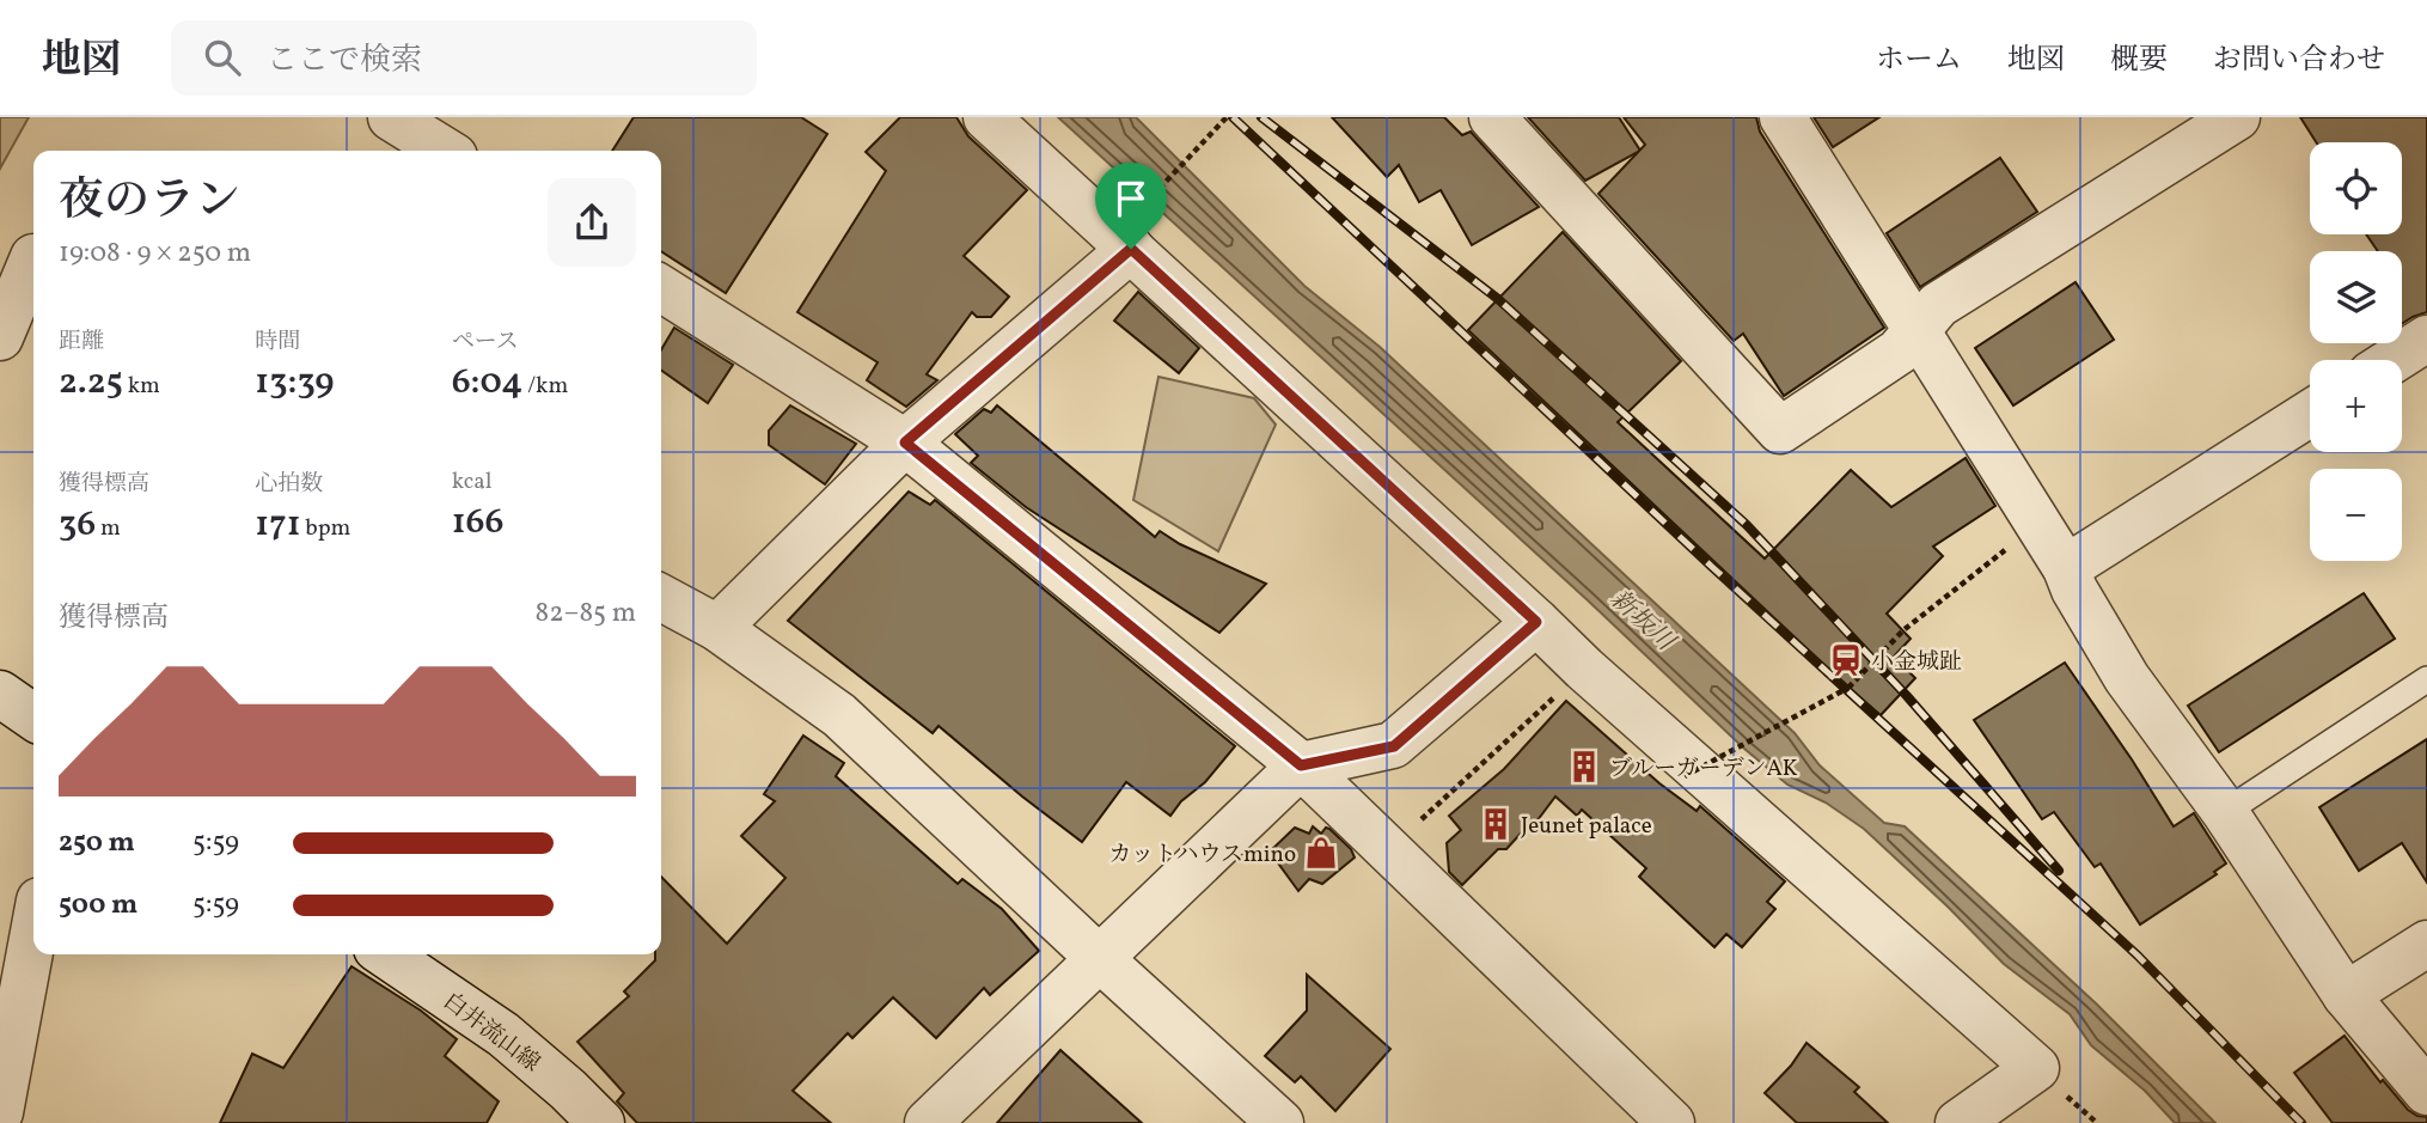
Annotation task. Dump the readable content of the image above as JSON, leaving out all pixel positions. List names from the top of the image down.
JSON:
{
  "streets": {
    "street": ["白井流山線"]
  },
  "water": ["新坂川"],
  "places": {
    "station": ["小金城趾"],
    "building": ["ブルーガーデンAK", "Jeunet palace"],
    "shop": ["カットハウスmino"]
  },
  "page": {
    "header": "地図",
    "search": "ここで検索",
    "nav": [
      "ホーム",
      "地図",
      "概要",
      "お問い合わせ"
    ],
    "map_buttons": ["+", "−"],
    "heading": ["夜のラン", "19:08 · 9 × 250 m"],
    "stats": [
      ["距離", "2.25 km"],
      ["時間", "13:39"],
      ["ペース", "6:04 /km"],
      ["獲得標高", "36 m"],
      ["心拍数", "171 bpm"],
      ["kcal", "166"]
    ],
    "chart": ["獲得標高", "82–85 m"],
    "list": [
      {
        "name": "250 m",
        "note": "5:59"
      },
      {
        "name": "500 m",
        "note": "5:59"
      }
    ]
  }
}
